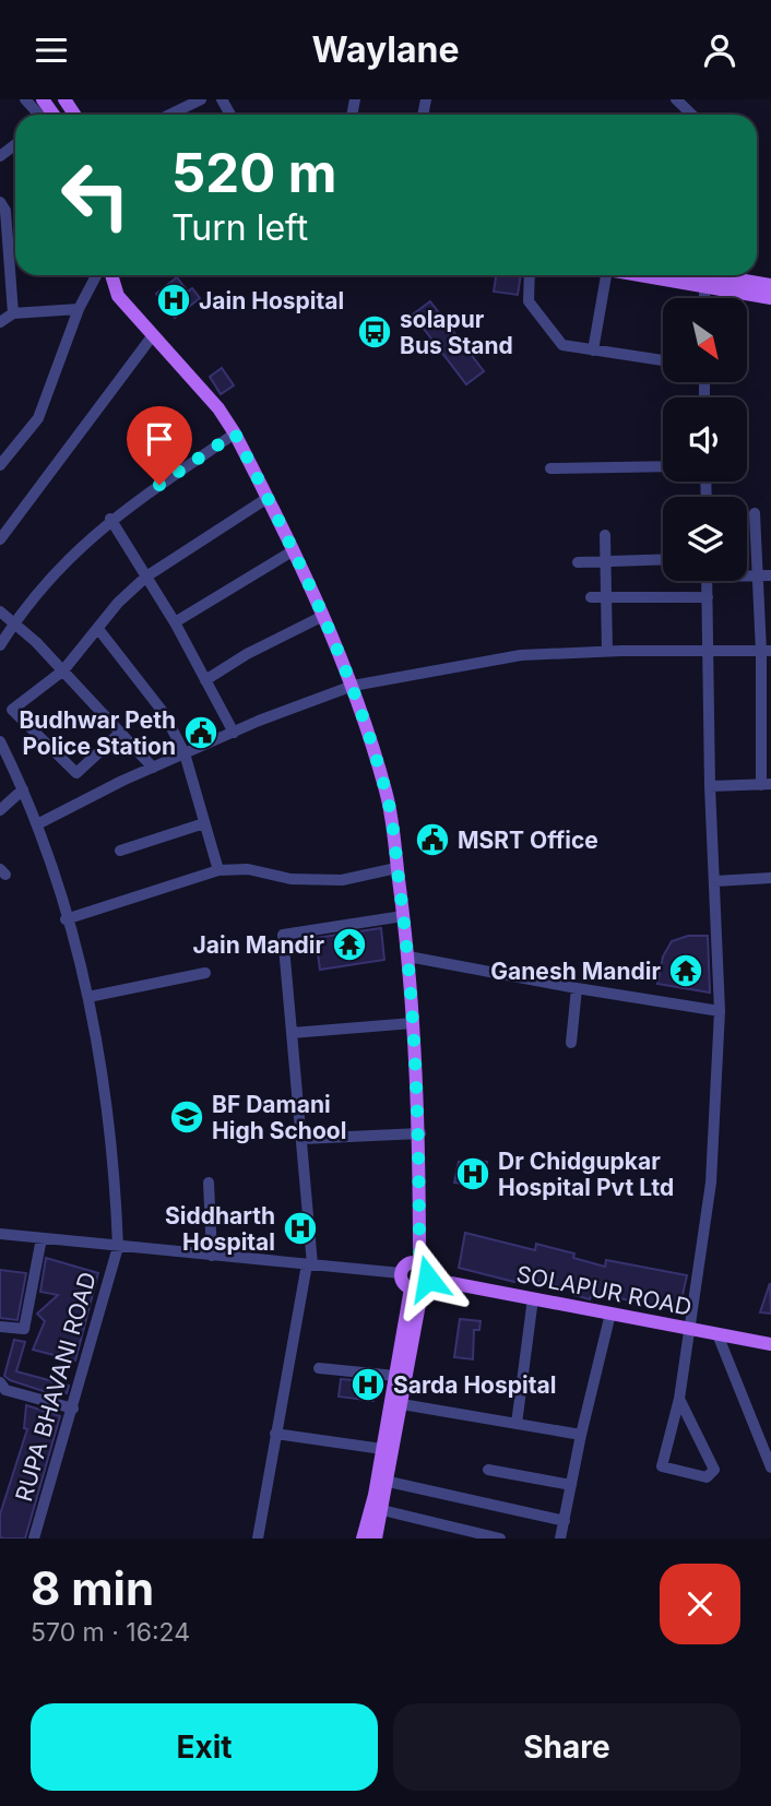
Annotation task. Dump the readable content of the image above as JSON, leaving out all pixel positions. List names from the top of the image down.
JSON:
{
  "streets": {
    "main road": ["SOLAPUR ROAD"],
    "street": ["RUPA BHAVANI ROAD"]
  },
  "places": {
    "hospital": [
      "Jain Hospital",
      "Dr Chidgupkar Hospital Pvt Ltd",
      "Siddharth Hospital",
      "Sarda Hospital"
    ],
    "bus stop": ["solapur Bus Stand"],
    "public building": ["Budhwar Peth Police Station", "MSRT Office"],
    "temple": ["Jain Mandir", "Ganesh Mandir"],
    "school or university": ["BF Damani High School"]
  },
  "north": "bottom right",
  "page": {
    "header": "Waylane",
    "turn": ["520 m", "Turn left"],
    "heading": ["8 min", "570 m · 16:24"],
    "buttons": ["Exit", "Share"]
  }
}
